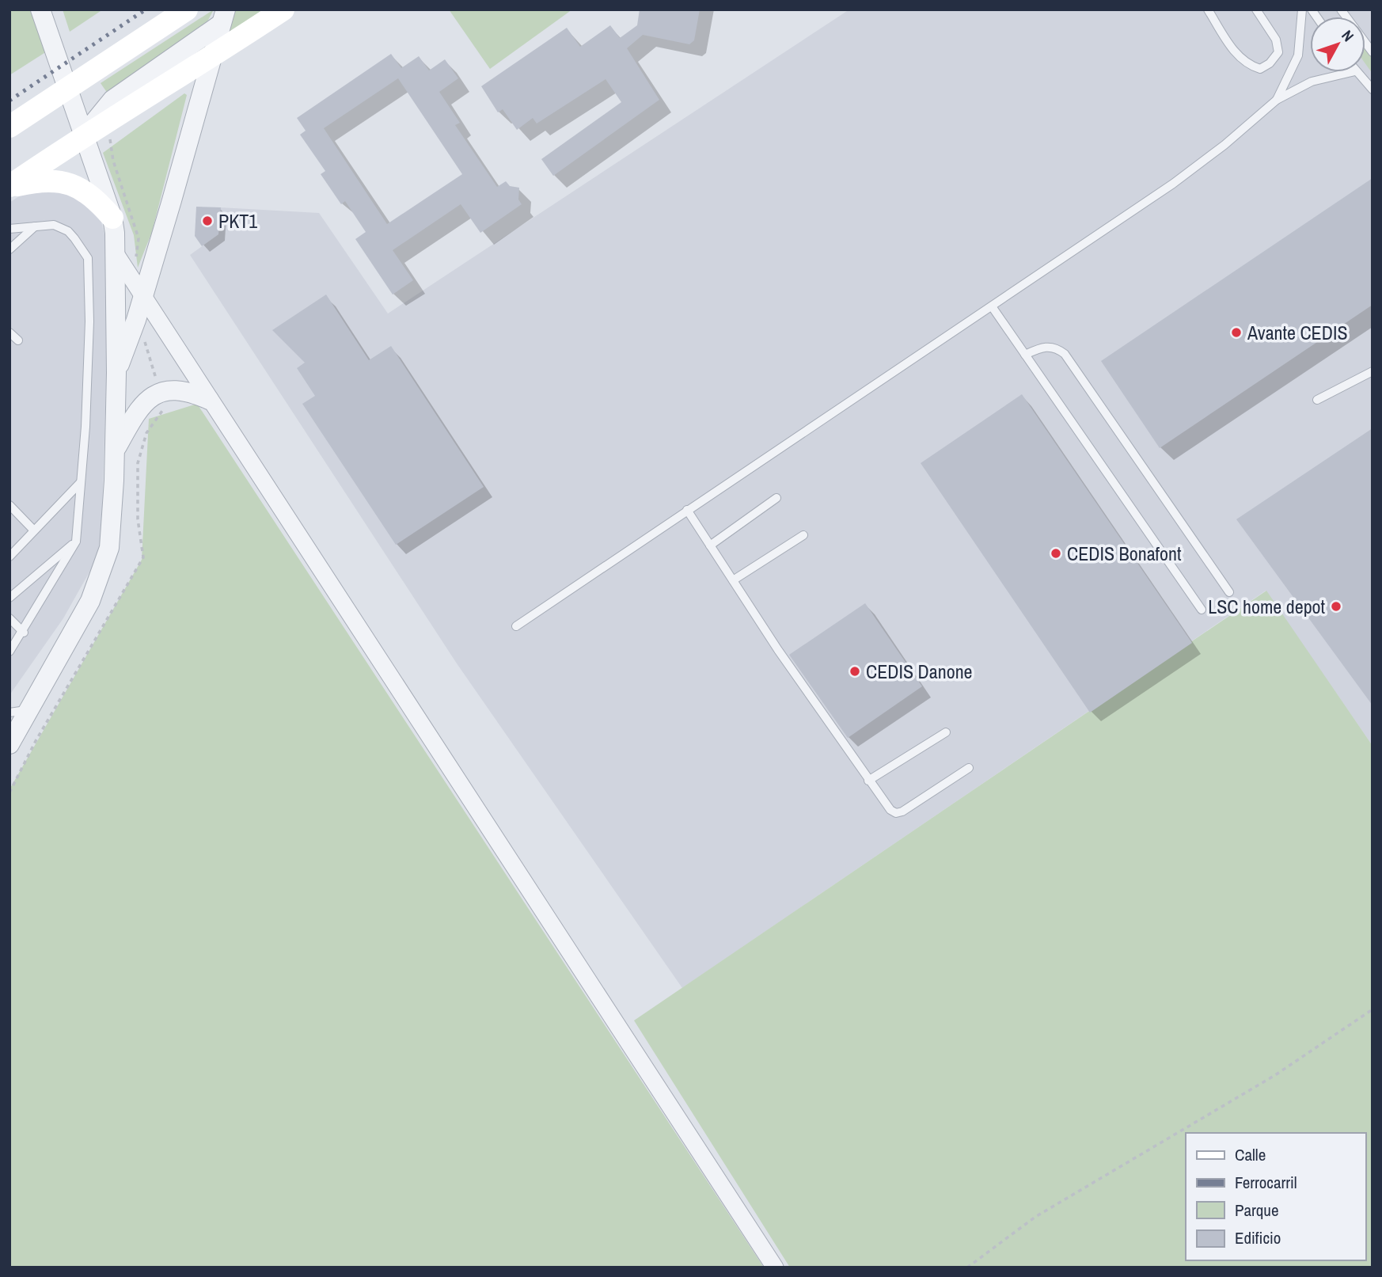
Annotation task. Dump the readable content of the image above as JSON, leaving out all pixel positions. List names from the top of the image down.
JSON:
{
  "places": [
    "PKT1",
    "Avante CEDIS",
    "CEDIS Bonafont",
    "LSC home depot",
    "CEDIS Danone"
  ],
  "legend": [
    "Calle",
    "Ferrocarril",
    "Parque",
    "Edificio"
  ],
  "north": "top right"
}
